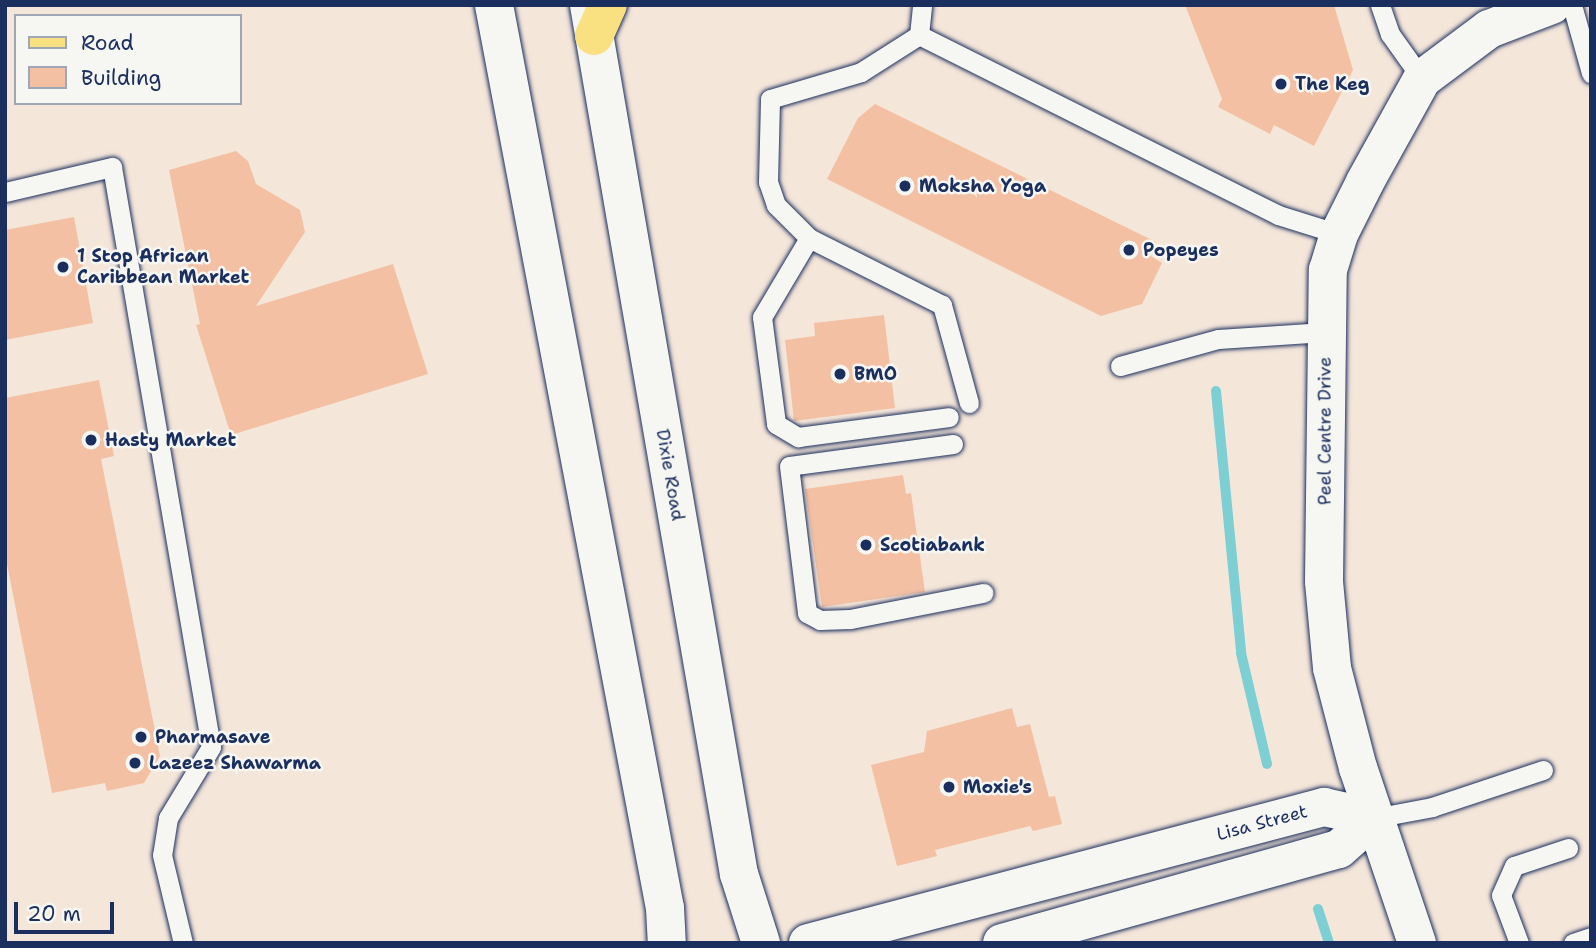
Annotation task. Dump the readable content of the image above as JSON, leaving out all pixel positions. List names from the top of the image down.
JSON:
{
  "streets": {
    "street": ["Peel Centre Drive", "Dixie Road", "Lisa Street"]
  },
  "crossings": [
    ["Peel Centre Drive", "Lisa Street"]
  ],
  "places": [
    "The Keg",
    "Moksha Yoga",
    "Popeyes",
    "1 Stop African Caribbean Market",
    "BMO",
    "Hasty Market",
    "Scotiabank",
    "Pharmasave",
    "Lazeez Shawarma",
    "Moxie's"
  ],
  "legend": ["Road", "Building"],
  "scale_bar": "20 m"
}
